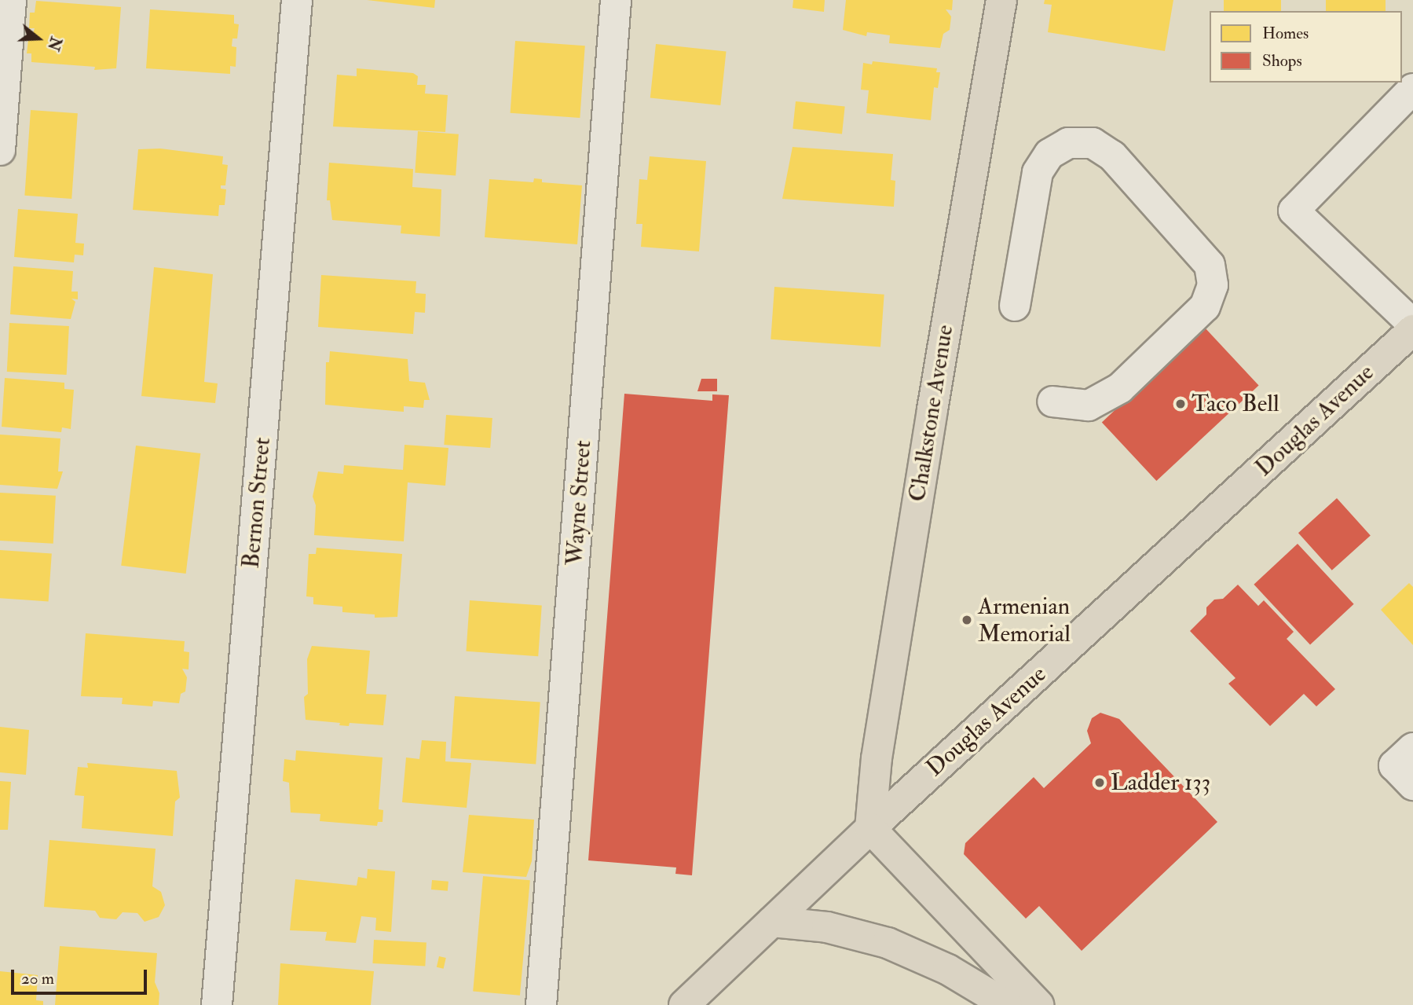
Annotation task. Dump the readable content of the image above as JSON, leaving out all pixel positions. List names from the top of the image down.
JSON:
{
  "streets": {
    "main road": ["Chalkstone Avenue", "Douglas Avenue"],
    "street": ["Bernon Street", "Wayne Street"]
  },
  "crossings": [
    ["Chalkstone Avenue", "Douglas Avenue"]
  ],
  "places": ["Taco Bell", "Armenian Memorial", "Ladder 133"],
  "legend": ["Homes", "Shops"],
  "scale_bar": "20 m",
  "north": "right"
}
